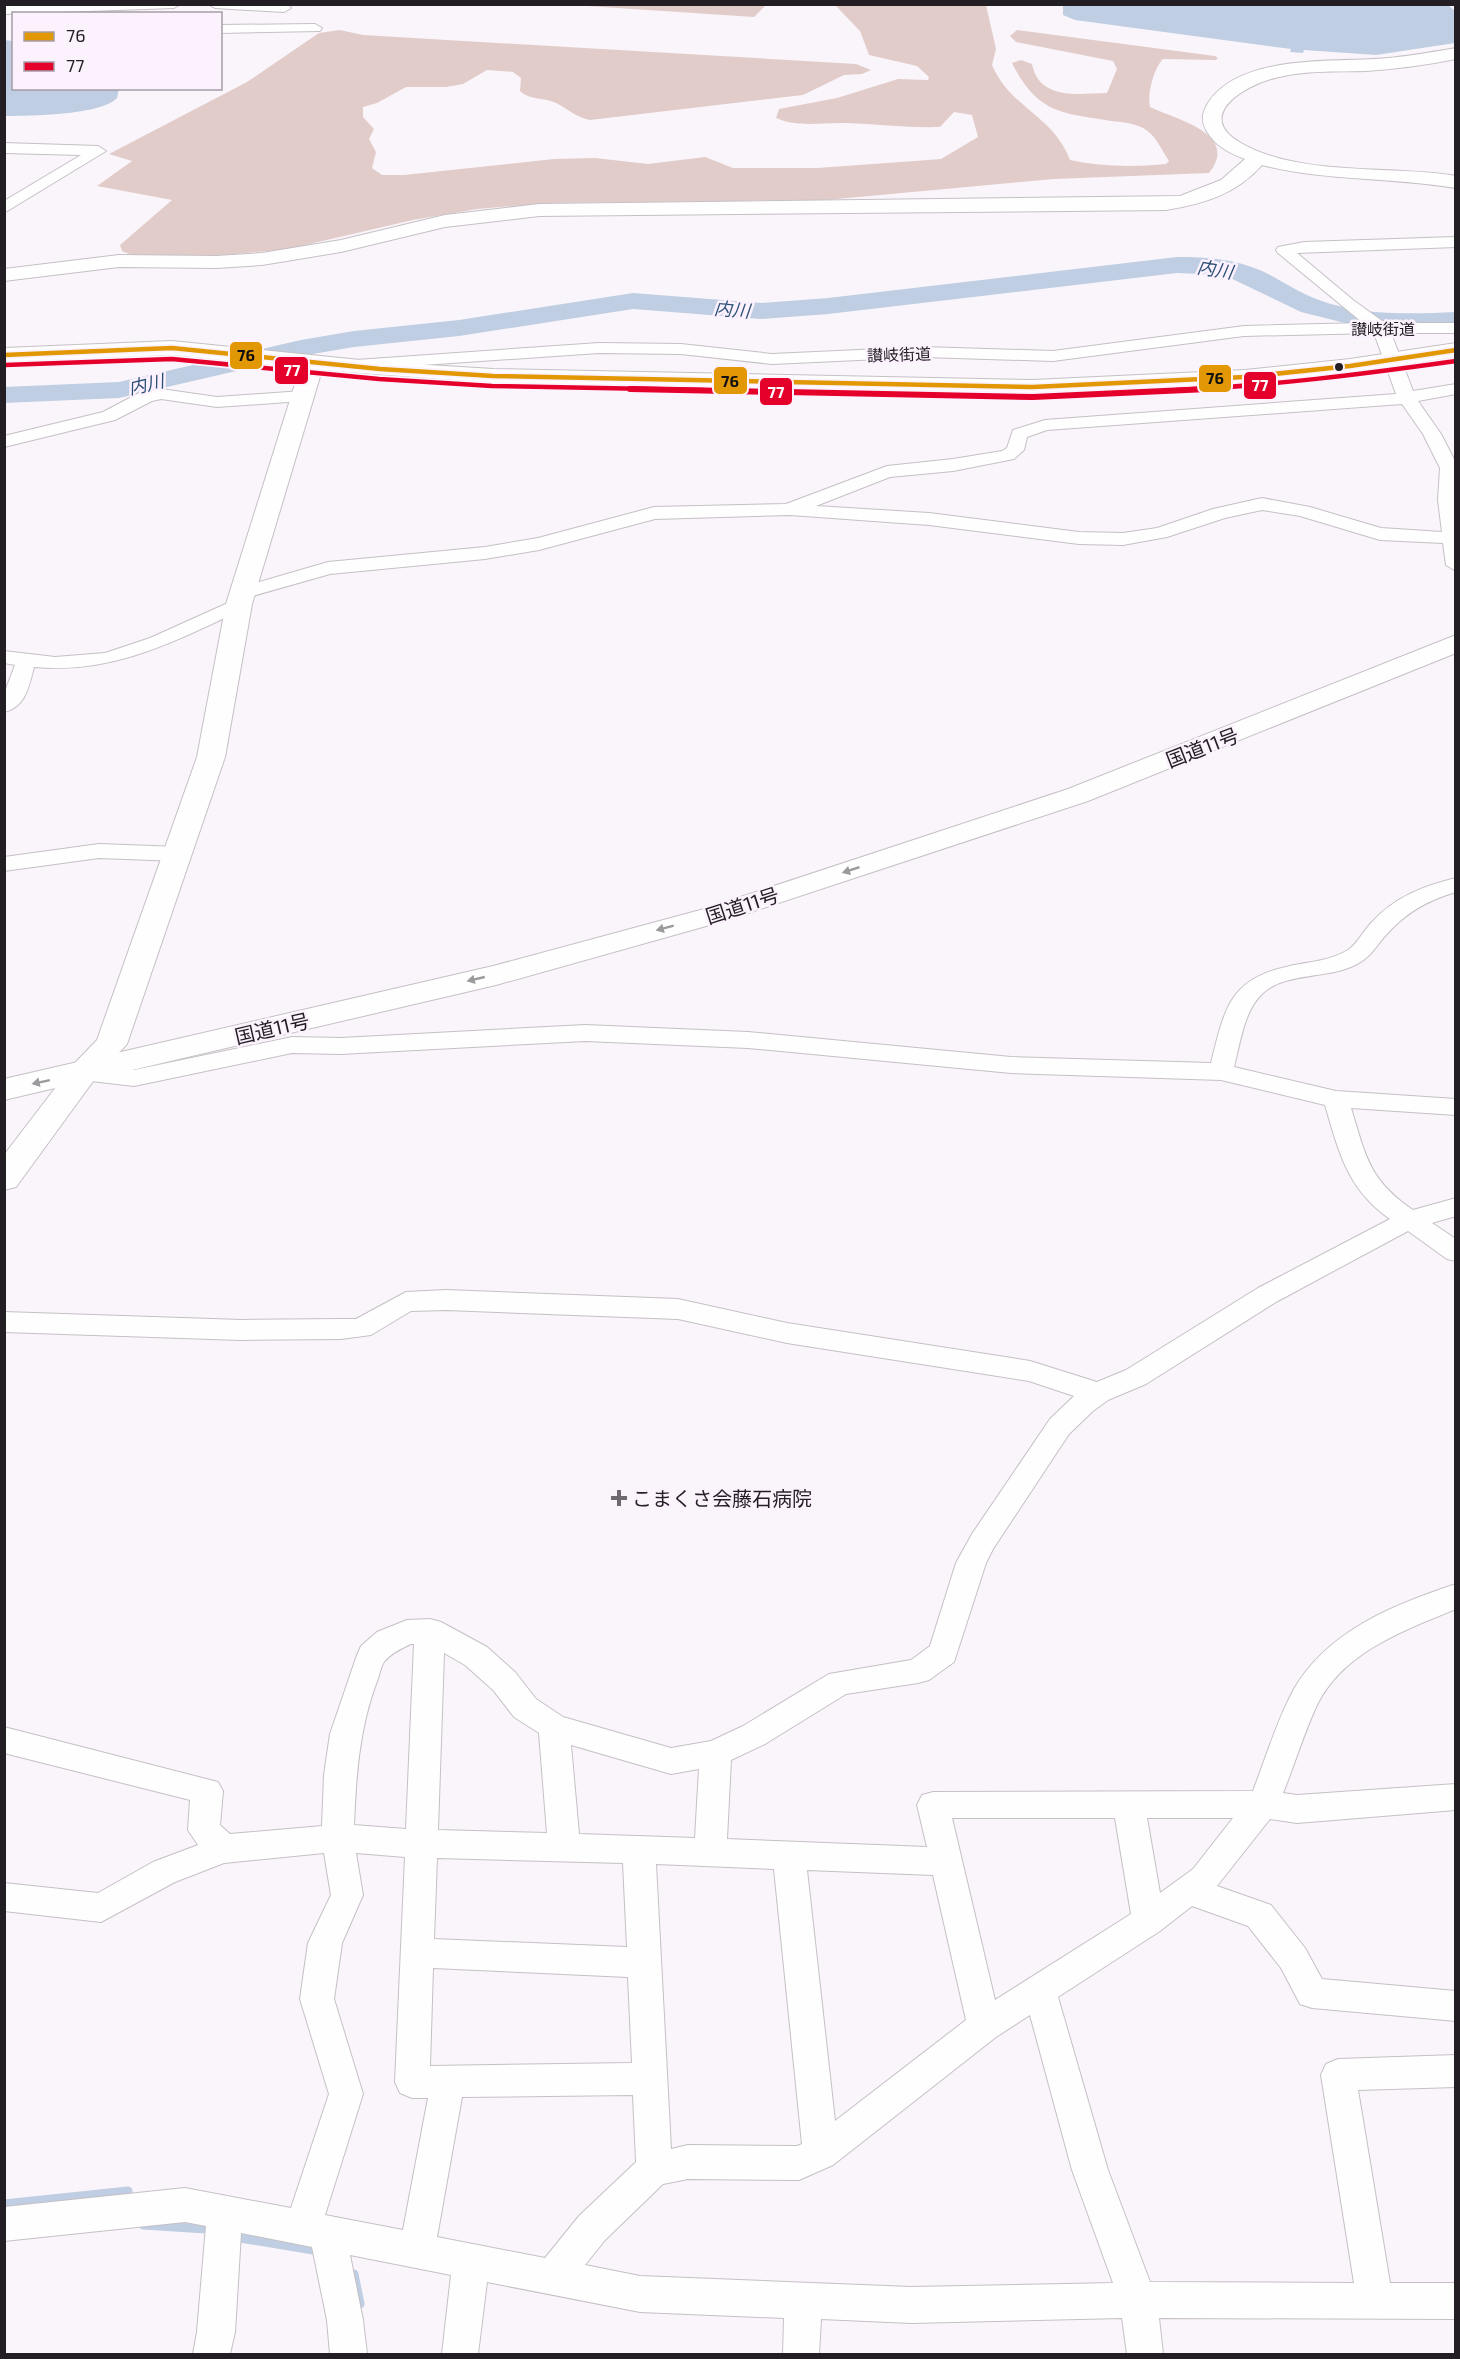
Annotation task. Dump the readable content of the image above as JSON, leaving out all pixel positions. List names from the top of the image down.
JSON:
{
  "streets": {
    "main road": ["国道11号"],
    "street": ["讃岐街道"]
  },
  "water": ["内川"],
  "places": {
    "health": ["こまくさ会藤石病院"]
  },
  "lines": ["transit line 76", "transit line 77"],
  "legend": ["76", "77"]
}
